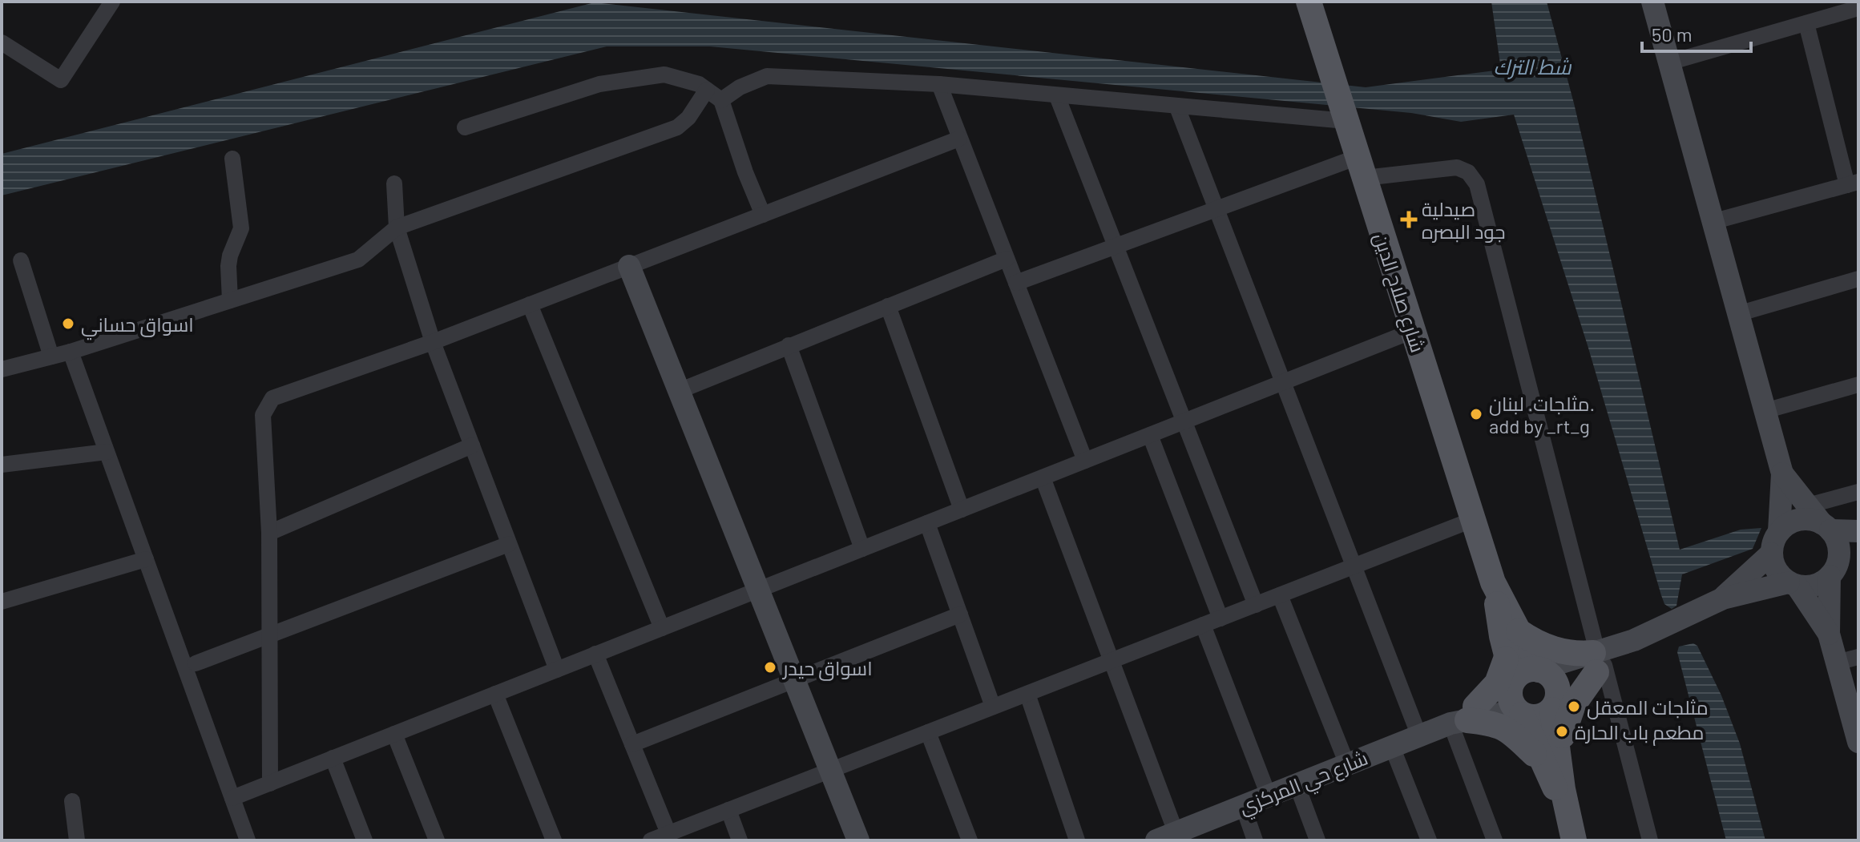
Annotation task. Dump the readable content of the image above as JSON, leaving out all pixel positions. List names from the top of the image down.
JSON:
{
  "streets": {
    "main road": ["شارع صلاح الدين"],
    "street": ["شارع حي المركزي"]
  },
  "crossings": [
    ["شارع صلاح الدين", "شارع حي المركزي"]
  ],
  "water": ["شط الترك"],
  "places": {
    "health": ["صيدلية جود البصره"],
    "other": [
      "اسواق حساني",
      "مثلجات. لبنان. add by _rt_g",
      "اسواق حيدر",
      "مثلجات المعقل",
      "مطعم باب الحارة"
    ]
  },
  "scale_bar": "50 m"
}
